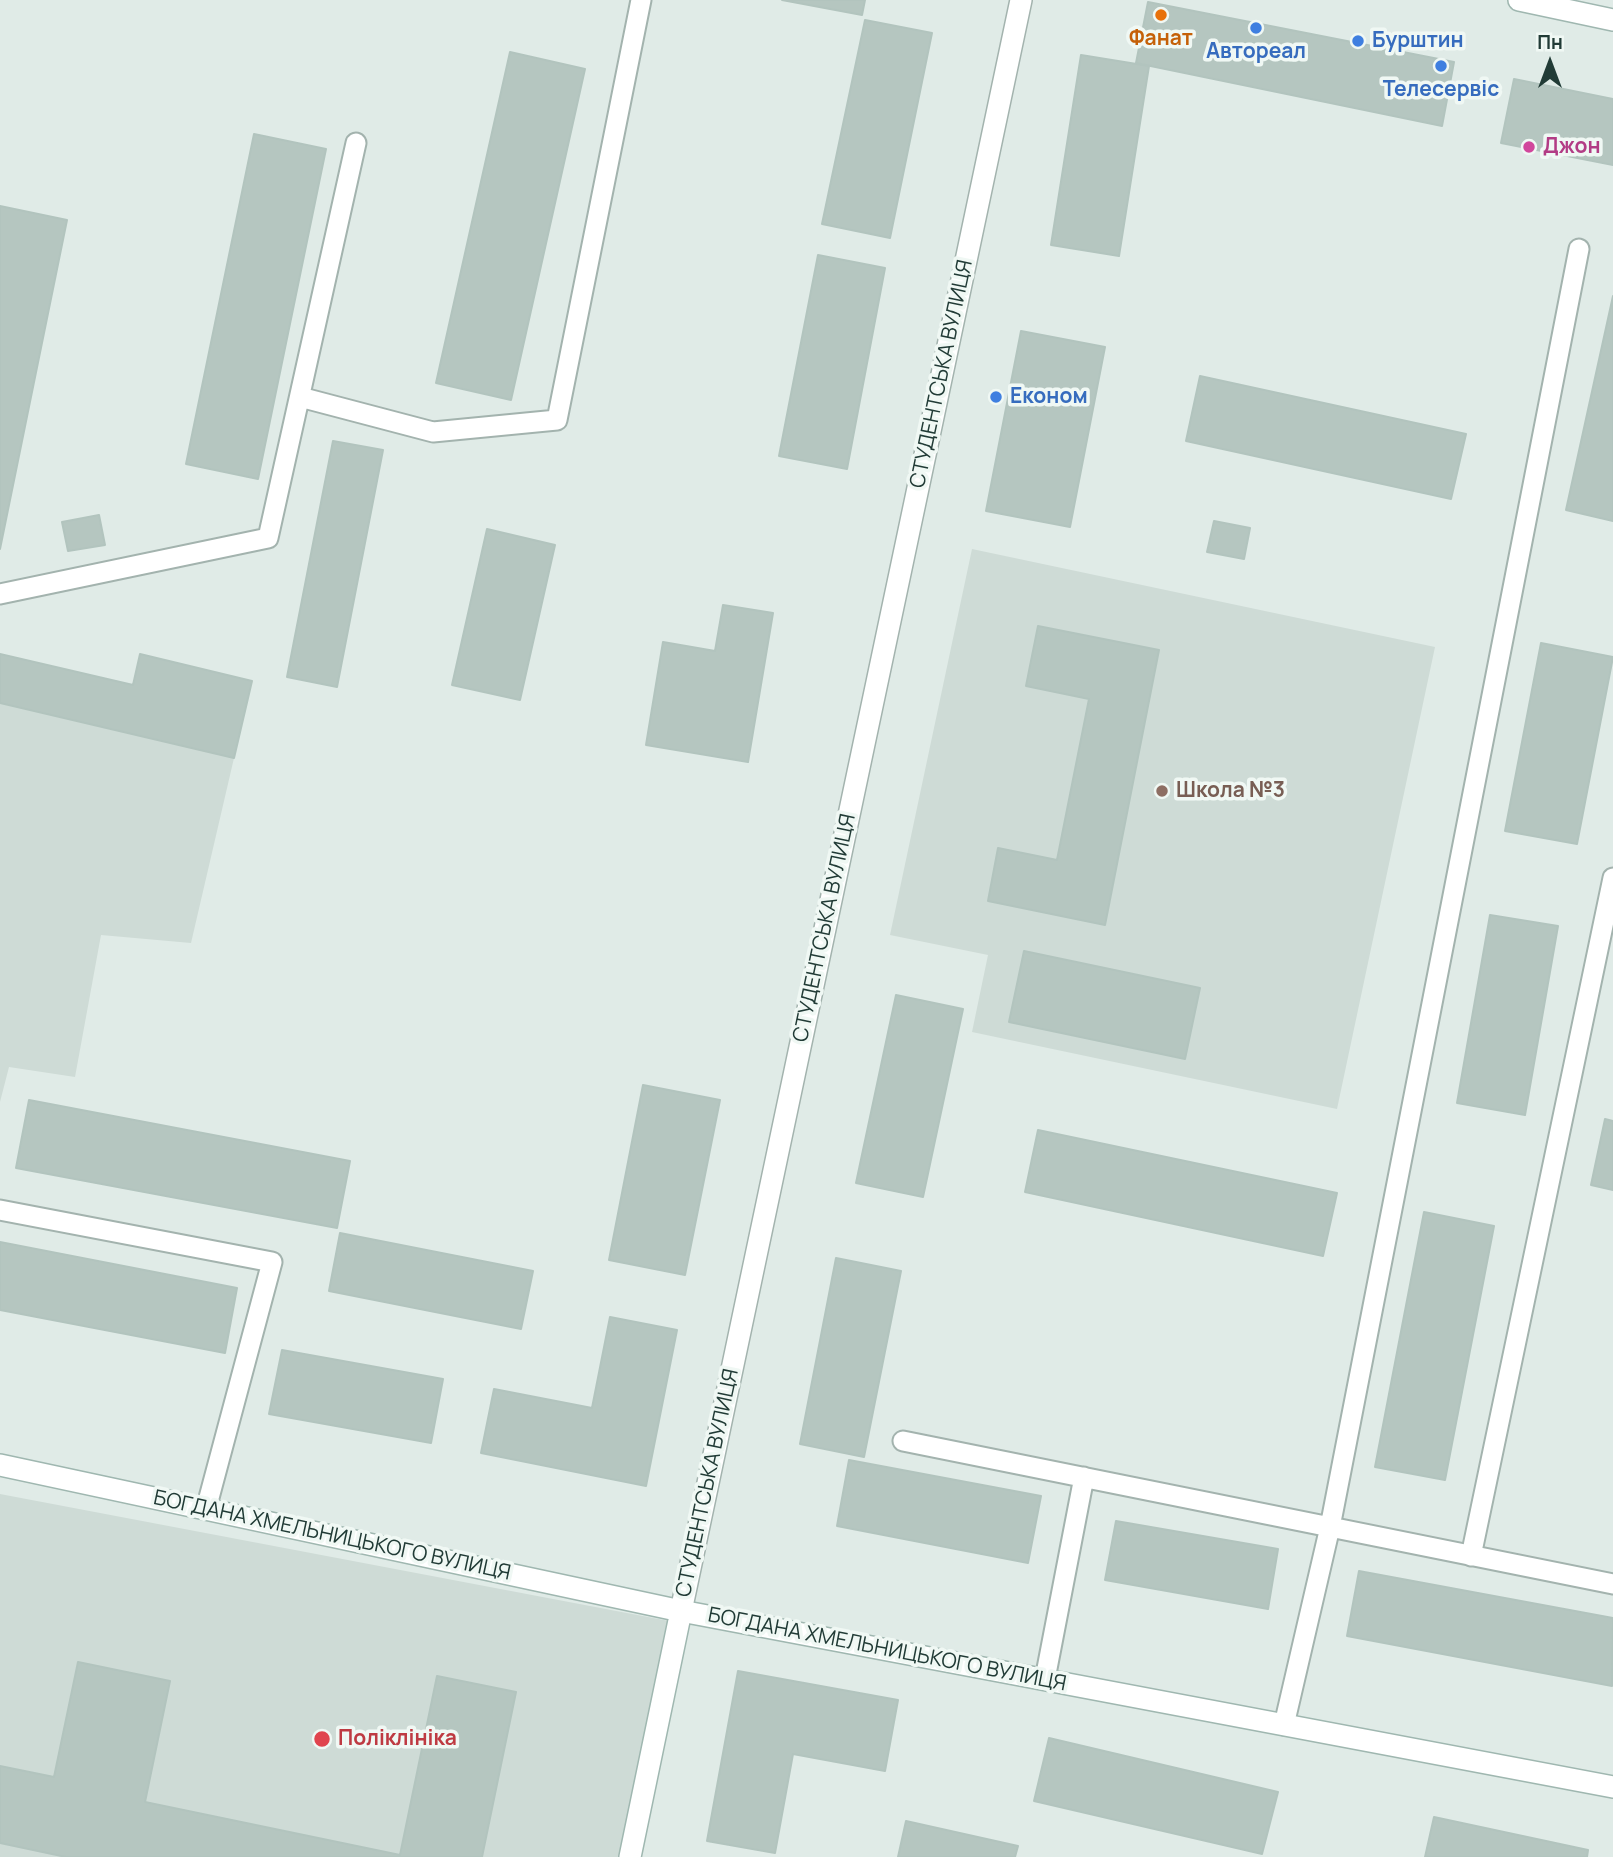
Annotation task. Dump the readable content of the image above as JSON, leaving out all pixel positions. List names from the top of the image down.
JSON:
{
  "streets": {
    "street": ["СТУДЕНТСЬКА ВУЛИЦЯ", "БОГДАНА ХМЕЛЬНИЦЬКОГО ВУЛИЦЯ"]
  },
  "crossings": [
    ["СТУДЕНТСЬКА ВУЛИЦЯ", "БОГДАНА ХМЕЛЬНИЦЬКОГО ВУЛИЦЯ"]
  ],
  "places": [
    "Фанат",
    "Автореал",
    "Бурштин",
    "Телесервіс",
    "Джон",
    "Економ",
    "Школа №3",
    "Поліклініка"
  ],
  "north": "top"
}
